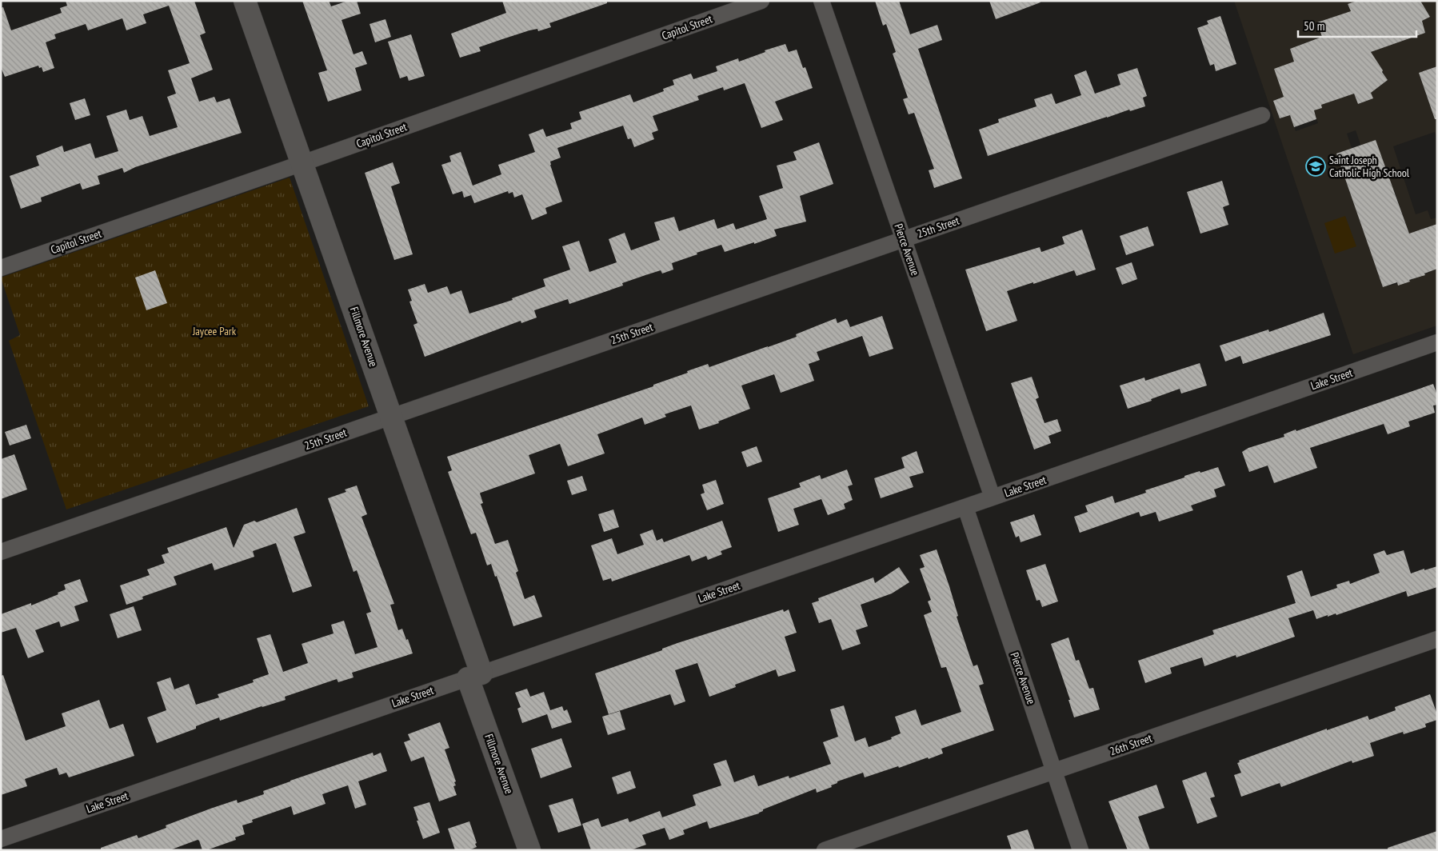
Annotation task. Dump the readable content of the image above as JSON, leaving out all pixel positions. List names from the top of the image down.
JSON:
{
  "streets": {
    "street": [
      "Capitol Street",
      "25th Street",
      "Pierce Avenue",
      "Fillmore Avenue",
      "Lake Street",
      "26th Street"
    ]
  },
  "crossings": [
    ["Capitol Street", "Fillmore Avenue"],
    ["25th Street", "Pierce Avenue"],
    ["25th Street", "Fillmore Avenue"],
    ["Pierce Avenue", "Lake Street"],
    ["Pierce Avenue", "26th Street"],
    ["Fillmore Avenue", "Lake Street"]
  ],
  "parks": ["Jaycee Park"],
  "places": {
    "school or university": ["Saint Joseph Catholic High School"]
  },
  "scale_bar": "50 m"
}
